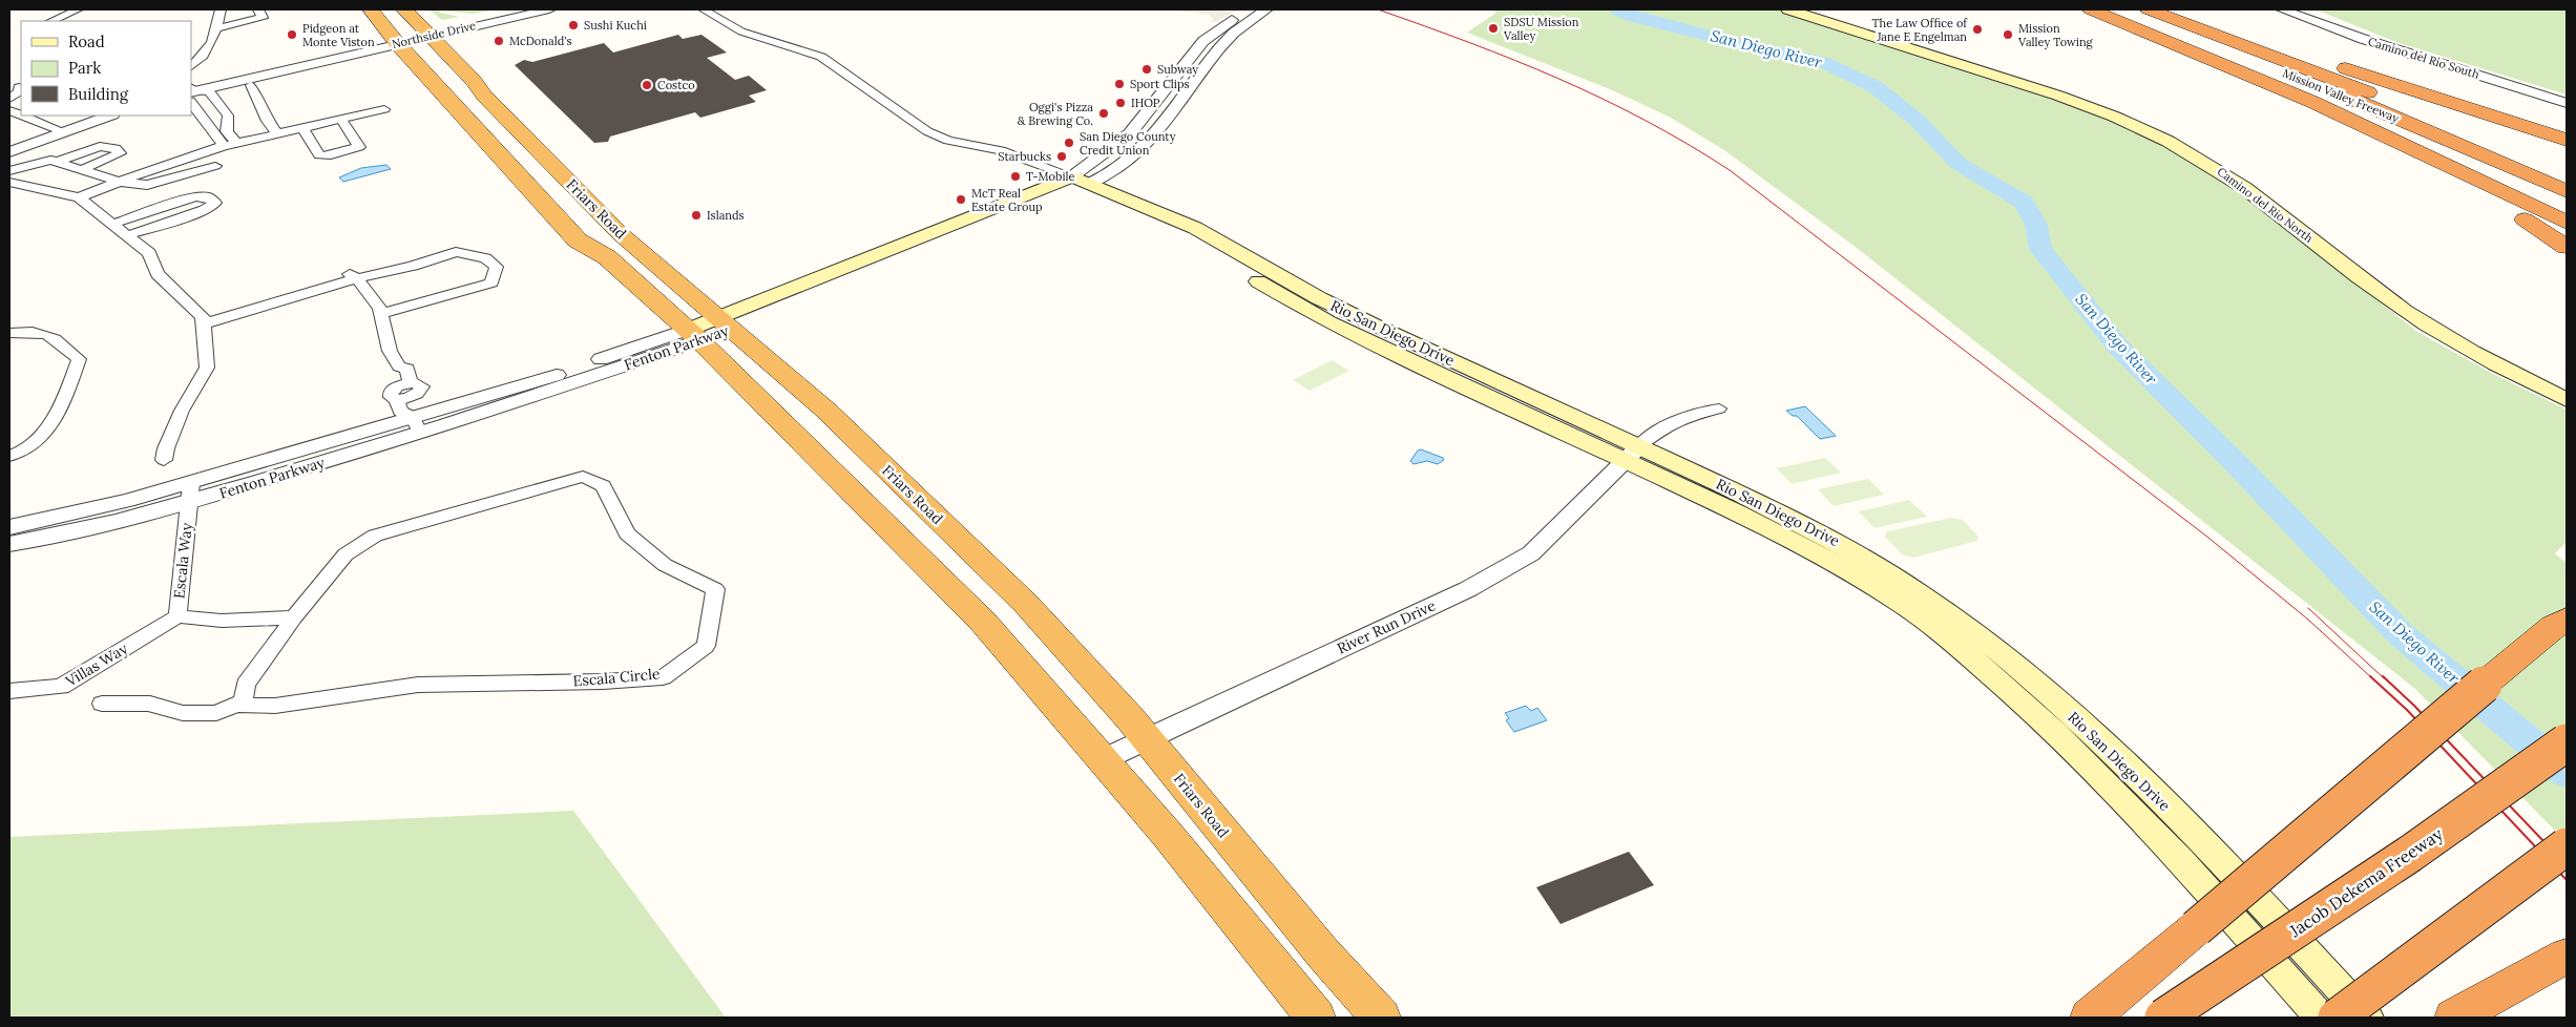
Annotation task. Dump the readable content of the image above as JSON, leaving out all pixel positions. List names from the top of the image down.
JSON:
{
  "streets": {
    "highway": ["Mission Valley Freeway", "Friars Road", "Jacob Dekema Freeway"],
    "main road": ["Camino del Rio North", "Rio San Diego Drive", "Fenton Parkway"],
    "street": [
      "Northside Drive",
      "Camino del Rio South",
      "Escala Way",
      "River Run Drive",
      "Villas Way",
      "Escala Circle"
    ]
  },
  "crossings": [
    ["Northside Drive", "Friars Road"],
    ["Friars Road", "Fenton Parkway"],
    ["Friars Road", "River Run Drive"],
    ["Rio San Diego Drive", "Fenton Parkway"],
    ["Rio San Diego Drive", "River Run Drive"],
    ["Fenton Parkway", "Escala Way"],
    ["Escala Way", "Villas Way"],
    ["Escala Way", "Escala Circle"]
  ],
  "water": ["San Diego River"],
  "places": [
    "Sushi Kuchi",
    "SDSU Mission Valley",
    "The Law Office of Jane E Engelman",
    "Pidgeon at Monte Viston",
    "Mission Valley Towing",
    "McDonald's",
    "Subway",
    "Sport Clips",
    "Costco",
    "IHOP",
    "Oggi's Pizza & Brewing Co.",
    "San Diego County Credit Union",
    "Starbucks",
    "T-Mobile",
    "McT Real Estate Group",
    "Islands"
  ],
  "legend": ["Road", "Park", "Building"]
}
